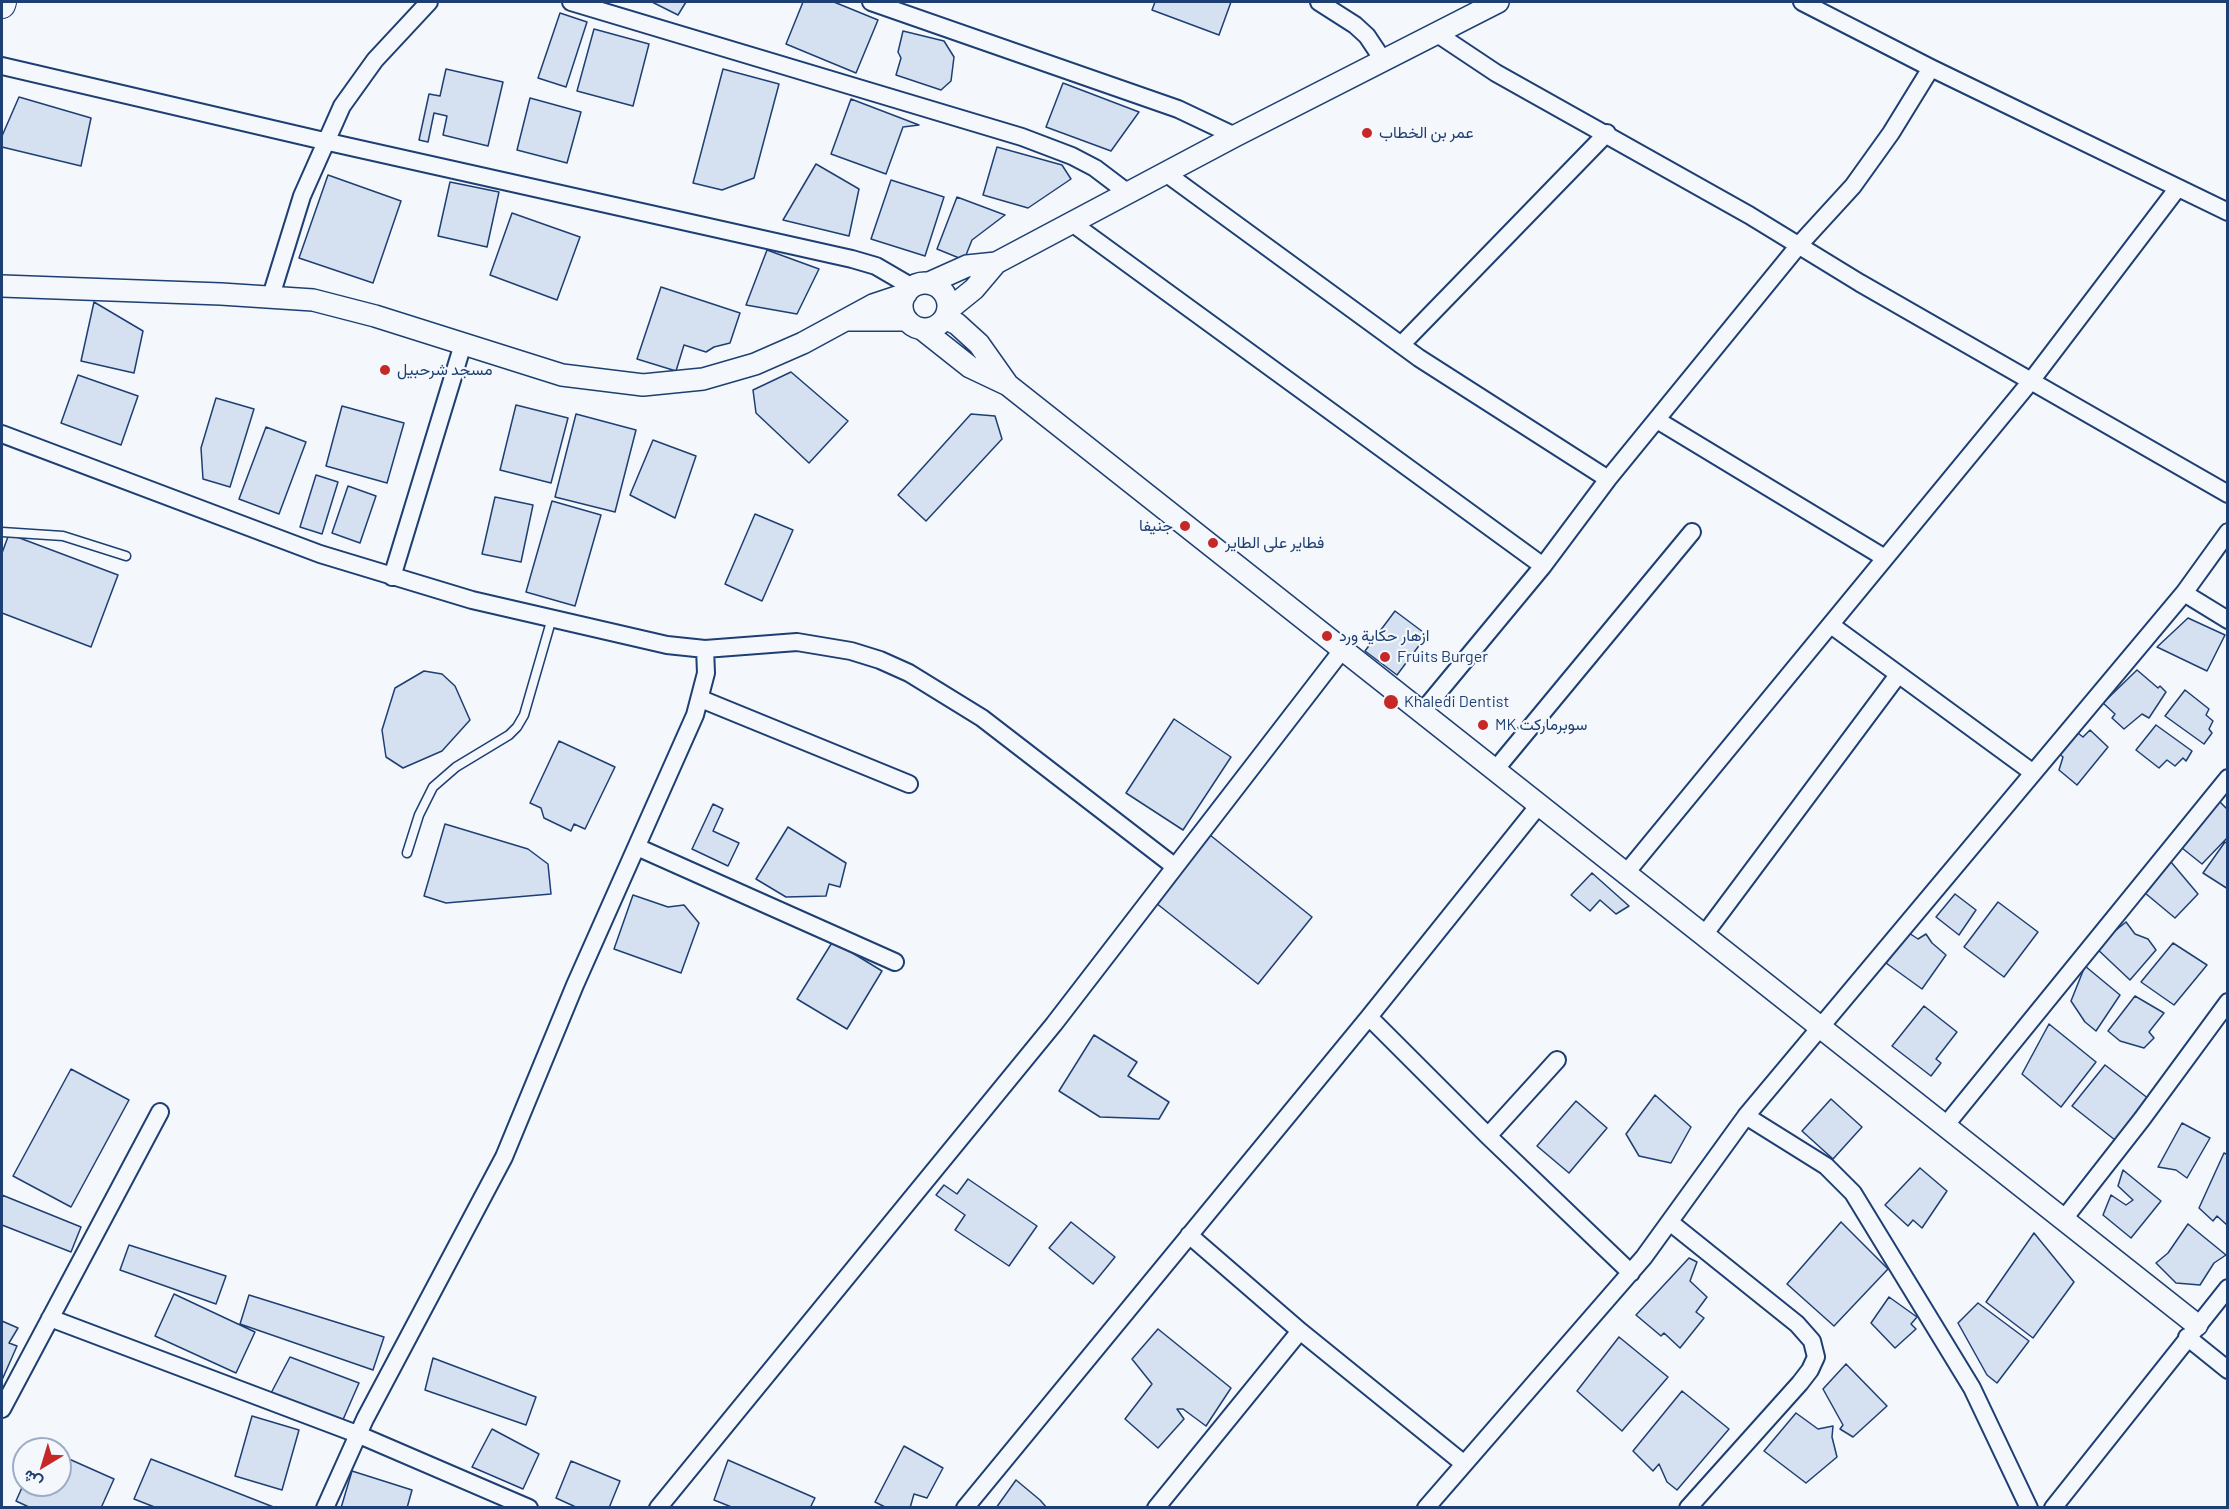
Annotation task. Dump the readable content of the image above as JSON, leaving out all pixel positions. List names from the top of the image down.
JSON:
{
  "places": [
    "عمر بن الخطاب",
    "مسجد شرحبيل",
    "جنيفا",
    "فطاير على الطاير",
    "ازهار حكاية ورد",
    "Fruits Burger",
    "Khaledi Dentist",
    "MK سوبرماركت"
  ],
  "north": "bottom left"
}
